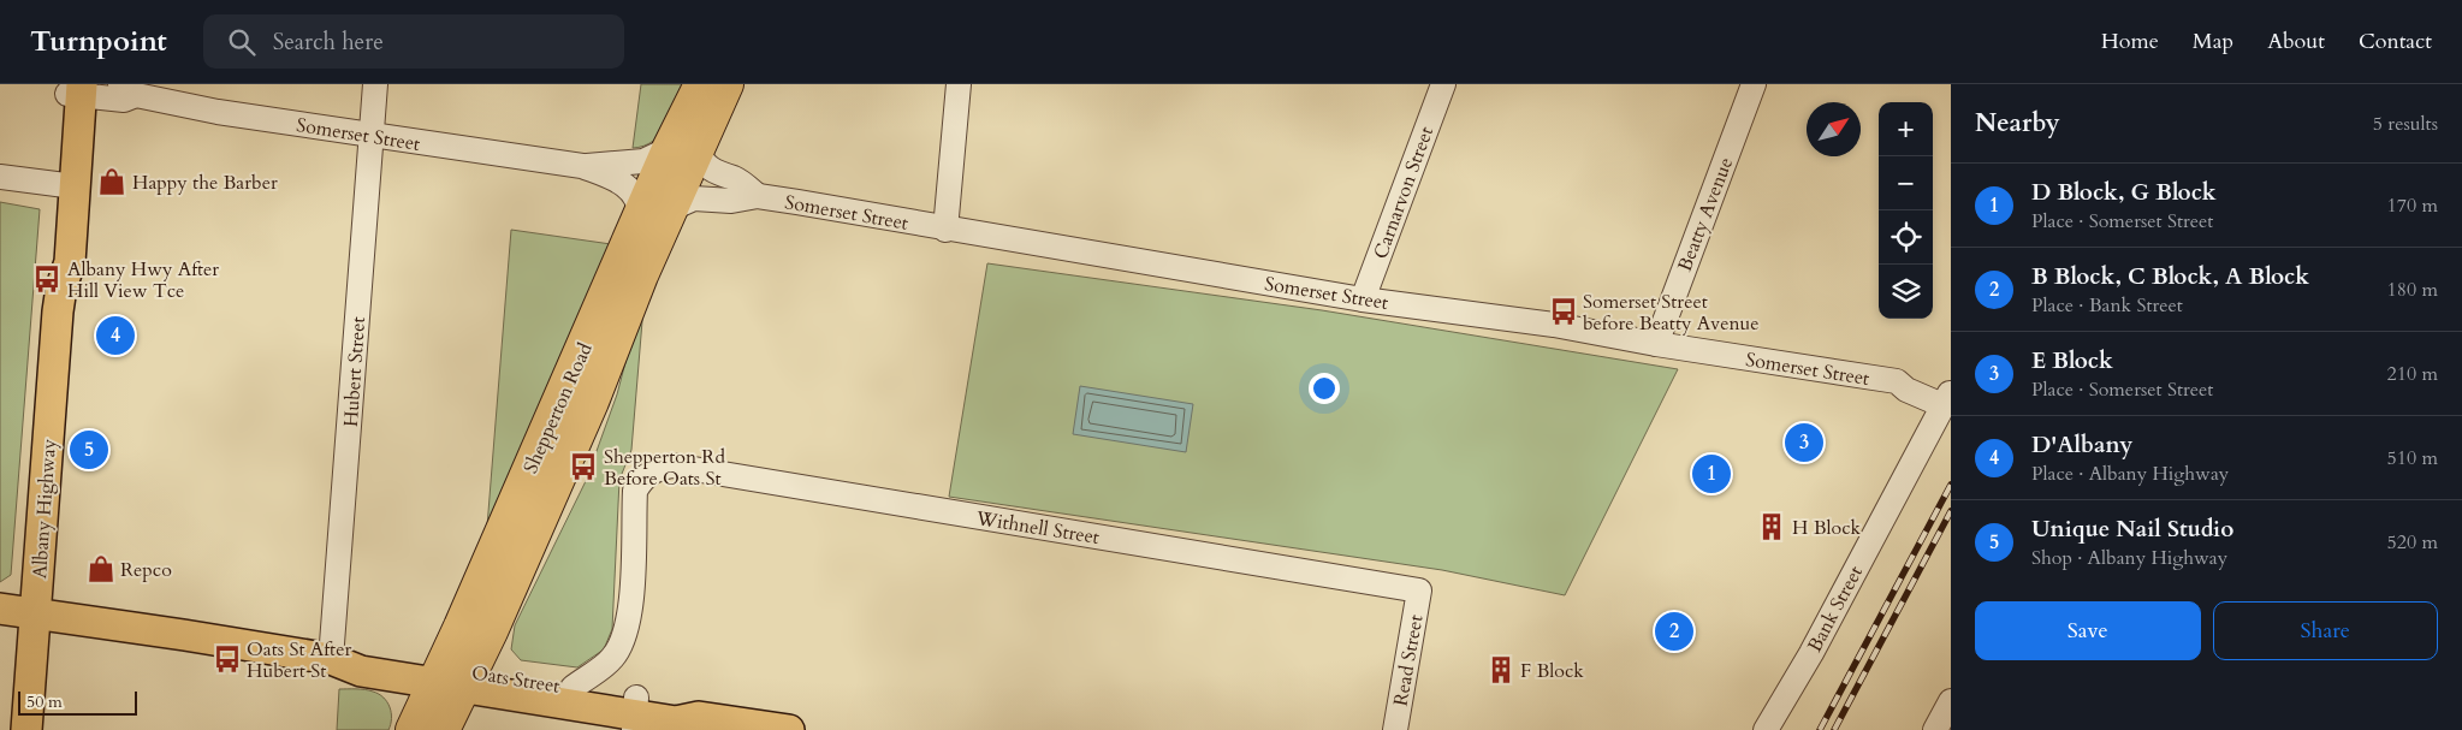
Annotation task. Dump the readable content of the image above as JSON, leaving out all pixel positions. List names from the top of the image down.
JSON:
{
  "streets": {
    "highway": ["Shepperton Road"],
    "main road": ["Albany Highway", "Oats Street"],
    "street": [
      "Somerset Street",
      "Carnarvon Street",
      "Beatty Avenue",
      "Hubert Street",
      "Withnell Street",
      "Bank Street",
      "Read Street"
    ]
  },
  "crossings": [
    ["Somerset Street", "Carnarvon Street"],
    ["Somerset Street", "Beatty Avenue"],
    ["Somerset Street", "Hubert Street"],
    ["Somerset Street", "Shepperton Road"],
    ["Somerset Street", "Albany Highway"],
    ["Somerset Street", "Bank Street"],
    ["Hubert Street", "Oats Street"],
    ["Shepperton Road", "Oats Street"],
    ["Albany Highway", "Oats Street"],
    ["Withnell Street", "Read Street"],
    ["Withnell Street", "Oats Street"]
  ],
  "places": {
    "shop": ["Happy the Barber", "Repco"],
    "bus stop": [
      "Albany Hwy After Hill View Tce",
      "Somerset Street before Beatty Avenue",
      "Shepperton Rd Before Oats St",
      "Oats St After Hubert St"
    ],
    "building": ["H Block", "F Block"]
  },
  "scale_bar": "50 m",
  "north": "top right",
  "page": {
    "header": "Turnpoint",
    "search": "Search here",
    "nav": [
      "Home",
      "Map",
      "About",
      "Contact"
    ],
    "heading": ["Nearby", "5 results"],
    "map_buttons": ["+", "−"],
    "list": [
      {
        "mark": "1",
        "name": "D Block, G Block",
        "note": "Place · Somerset Street",
        "value": "170 m"
      },
      {
        "mark": "2",
        "name": "B Block, C Block, A Block",
        "note": "Place · Bank Street",
        "value": "180 m"
      },
      {
        "mark": "3",
        "name": "E Block",
        "note": "Place · Somerset Street",
        "value": "210 m"
      },
      {
        "mark": "4",
        "name": "D'Albany",
        "note": "Place · Albany Highway",
        "value": "510 m"
      },
      {
        "mark": "5",
        "name": "Unique Nail Studio",
        "note": "Shop · Albany Highway",
        "value": "520 m"
      }
    ],
    "pins": [
      "4",
      "3",
      "5",
      "1",
      "2"
    ],
    "buttons": ["Save", "Share"],
    "scale": "50 m"
  }
}
